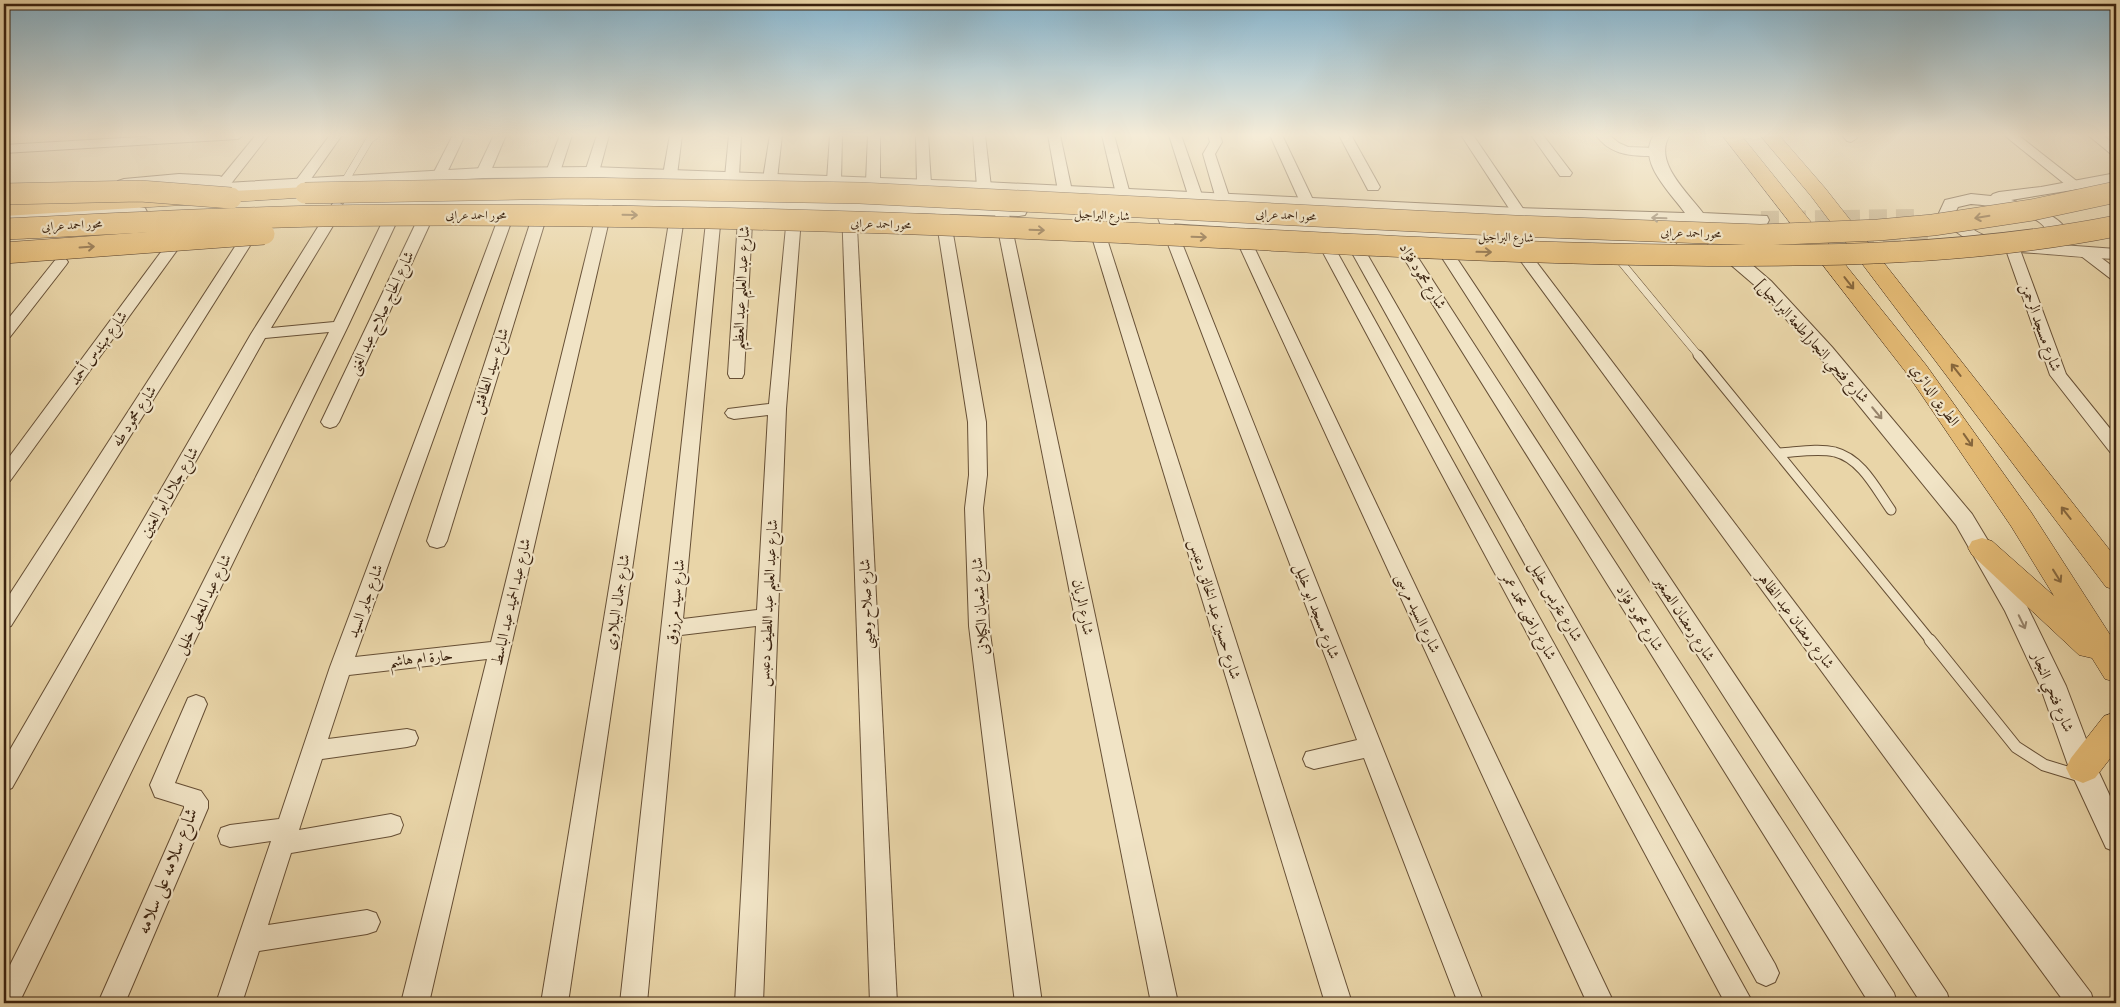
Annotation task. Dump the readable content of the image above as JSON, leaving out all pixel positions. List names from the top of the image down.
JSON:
{
  "streets": {
    "highway": ["محور احمد عرابى", "الطريق الدائري"],
    "street": [
      "شارع البراجيل",
      "شارع محمود فؤاد",
      "شارع عبد العليم عبد العظيم",
      "شارع الحاج صلاح عبد الغنى",
      "شارع مسجد الرحمن",
      "شارع فتحي النجار[طلعة البراجيل]",
      "شارع مهندس أحمد",
      "شارع سيد الطافش",
      "شارع محمود طه",
      "شارع جلال أبو العنين",
      "شارع جابر السيد",
      "شارع عتريس خليل",
      "شارع عبد الحميد عبد الباسط",
      "شارع جمال الببلاوى",
      "شارع سيد مرزوق",
      "شارع عبد العليم عبد اللطيف دعبس",
      "شارع عبد المعطى خليل",
      "شارع صلاح وهيبى",
      "شارع شعبان الكيلانى",
      "شارع الريان",
      "شارع حسين عبد الخالق دعبس",
      "شارع مسجد ابو خليل",
      "شارع السيد مرسى",
      "شارع راضى محمد عمر",
      "شارع رمضان الصغير",
      "شارع رمضان عبد الظاهر",
      "حارة ام هاشم",
      "شارع فتحي النجار",
      "شارع سلامه على سلامه"
    ]
  },
  "crossings": [
    ["محور احمد عرابى", "شارع البراجيل"],
    ["شارع البراجيل", "شارع محمود فؤاد"],
    ["شارع البراجيل", "شارع عبد العليم عبد العظيم"],
    ["شارع البراجيل", "شارع الحاج صلاح عبد الغنى"],
    ["شارع البراجيل", "شارع فتحي النجار[طلعة البراجيل]"],
    ["شارع البراجيل", "شارع سيد الطافش"],
    ["شارع البراجيل", "شارع جلال أبو العنين"],
    ["شارع البراجيل", "شارع جابر السيد"],
    ["شارع البراجيل", "شارع عتريس خليل"],
    ["شارع البراجيل", "شارع عبد الحميد عبد الباسط"],
    ["شارع البراجيل", "شارع جمال الببلاوى"],
    ["شارع البراجيل", "شارع سيد مرزوق"],
    ["شارع البراجيل", "شارع عبد العليم عبد اللطيف دعبس"],
    ["شارع البراجيل", "شارع عبد المعطى خليل"],
    ["شارع البراجيل", "شارع صلاح وهيبى"],
    ["شارع البراجيل", "شارع شعبان الكيلانى"],
    ["شارع البراجيل", "شارع الريان"],
    ["شارع البراجيل", "شارع حسين عبد الخالق دعبس"],
    ["شارع البراجيل", "شارع مسجد ابو خليل"],
    ["شارع البراجيل", "شارع السيد مرسى"],
    ["شارع البراجيل", "شارع راضى محمد عمر"],
    ["شارع البراجيل", "شارع رمضان الصغير"],
    ["شارع البراجيل", "شارع رمضان عبد الظاهر"],
    ["شارع فتحي النجار[طلعة البراجيل]", "شارع فتحي النجار"],
    ["شارع جابر السيد", "حارة ام هاشم"],
    ["شارع عبد الحميد عبد الباسط", "حارة ام هاشم"]
  ],
  "one_way": ["شارع فتحي النجار[طلعة البراجيل]", "شارع فتحي النجار"]
}
